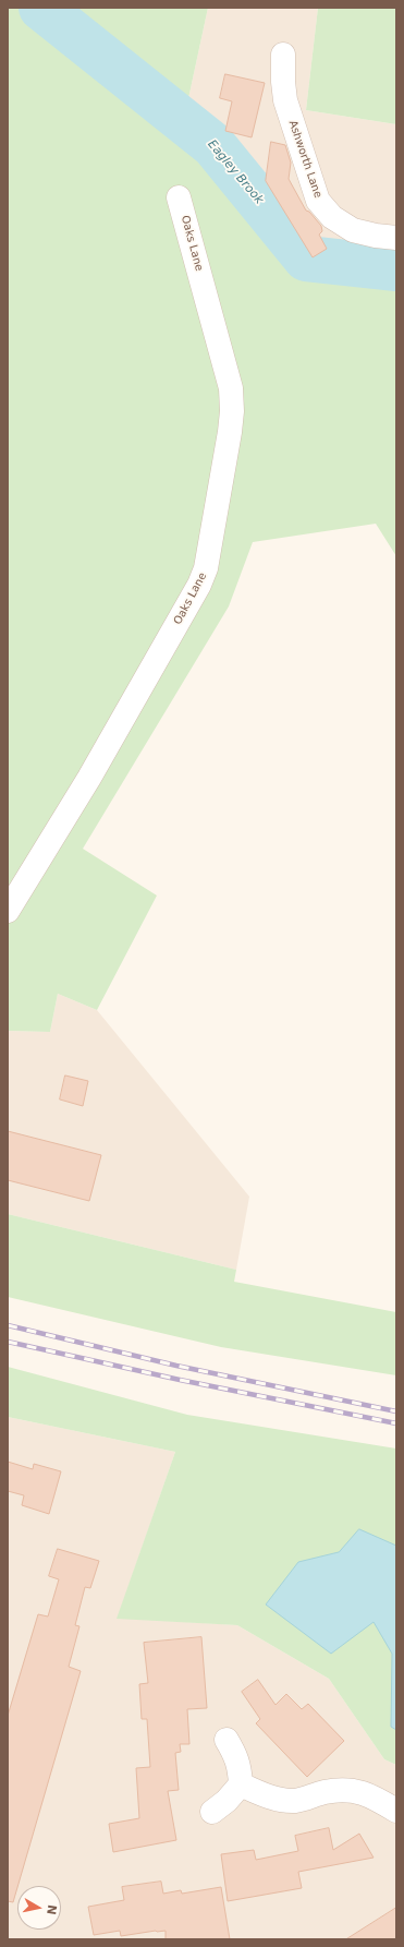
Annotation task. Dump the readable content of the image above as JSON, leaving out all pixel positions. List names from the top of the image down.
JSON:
{
  "streets": {
    "street": ["Ashworth Lane", "Oaks Lane"]
  },
  "water": ["Eagley Brook"],
  "north": "right"
}
